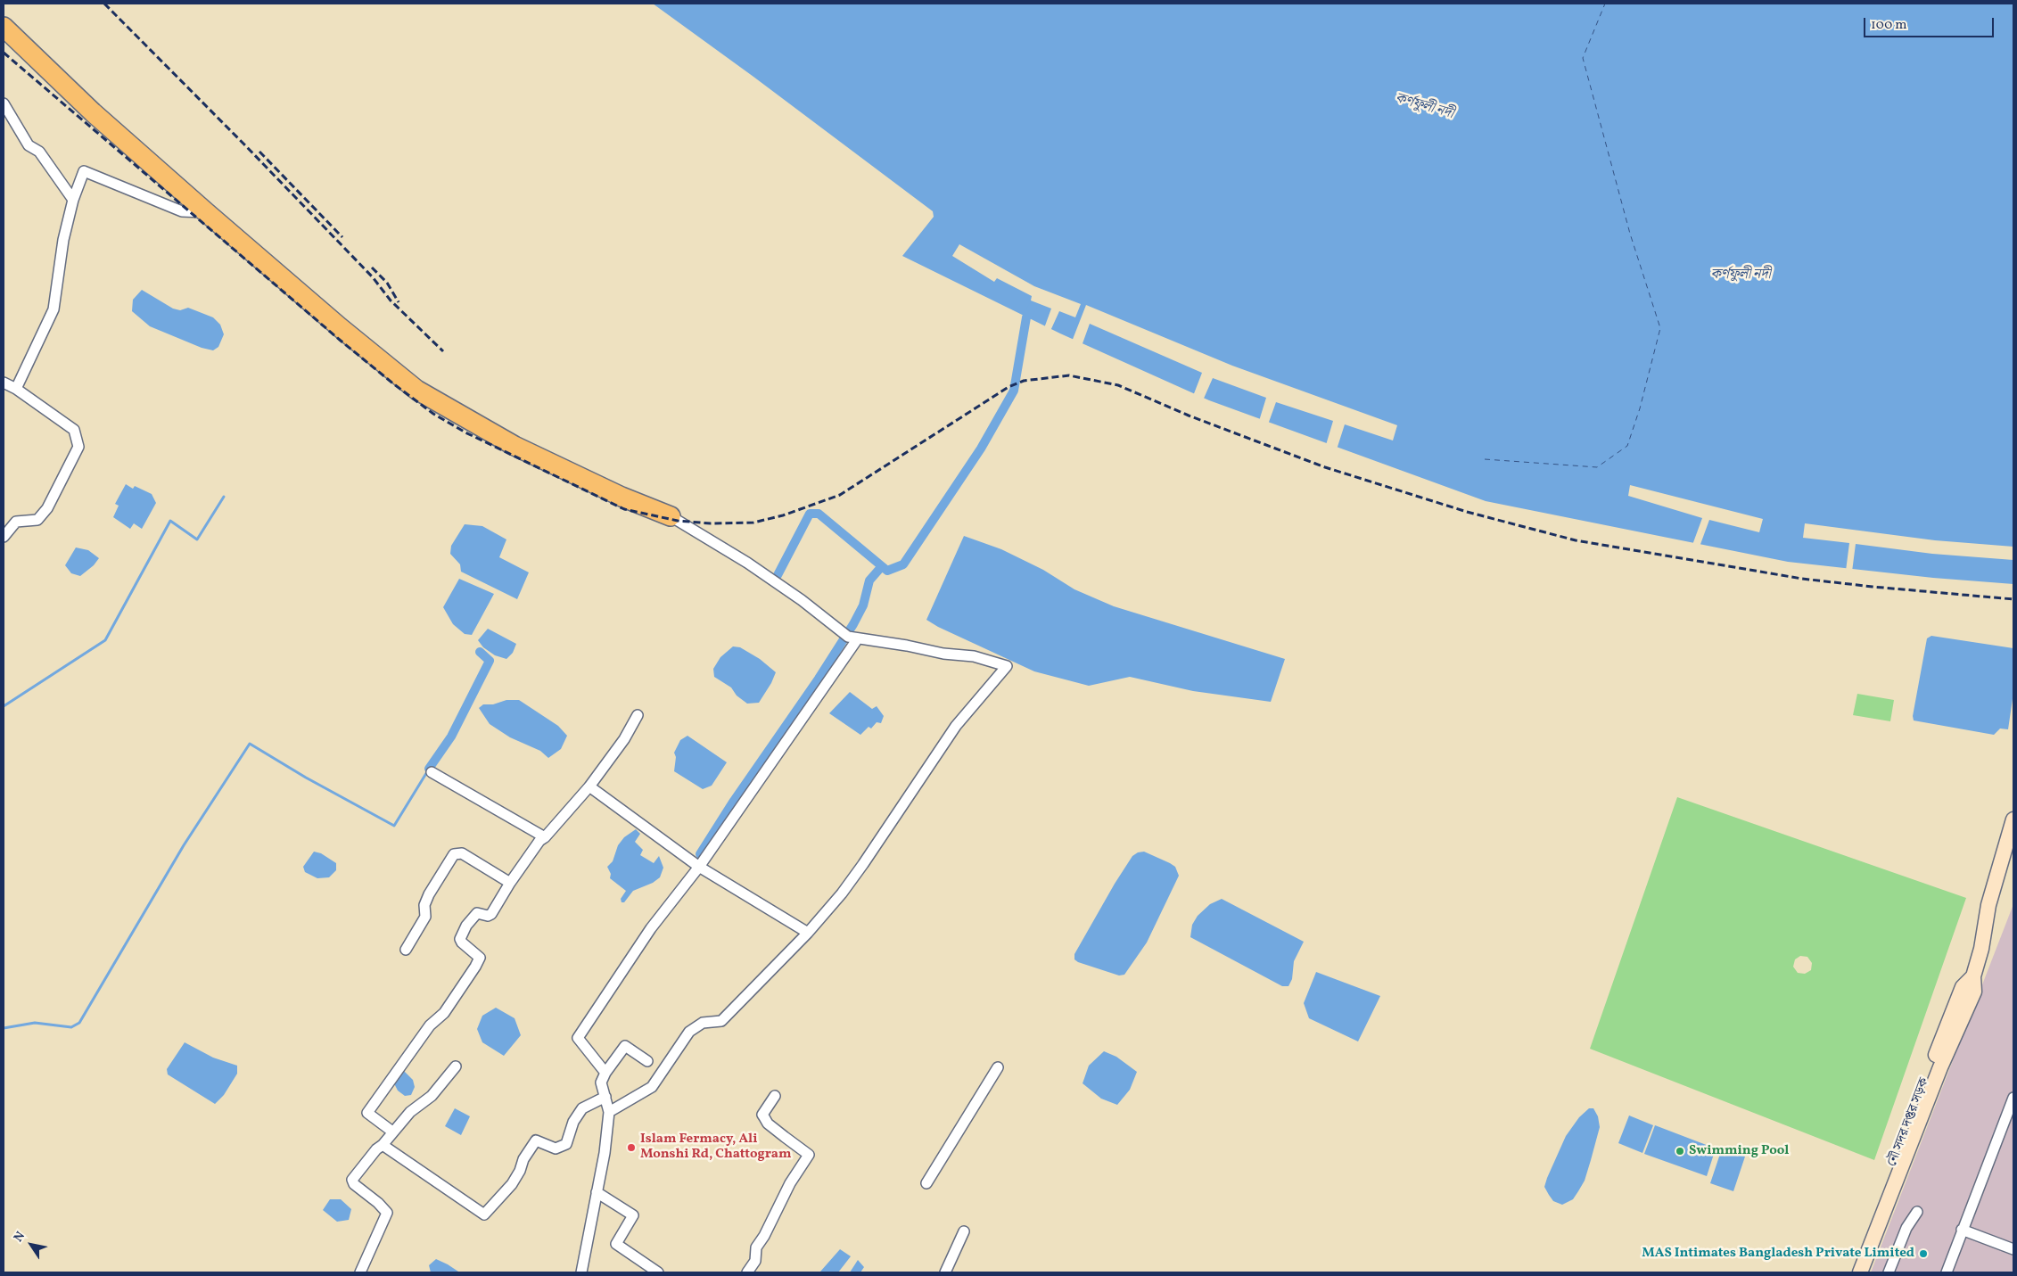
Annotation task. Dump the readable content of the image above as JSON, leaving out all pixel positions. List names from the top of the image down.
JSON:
{
  "streets": {
    "main road": ["নৌ সদর দপ্তর সড়ক"]
  },
  "water": ["কর্ণফুলী নদী"],
  "places": ["Islam Fermacy, Ali Monshi Rd, Chattogram", "Swimming Pool", "MAS Intimates Bangladesh Private Limited"],
  "scale_bar": "100 m",
  "north": "top left"
}
